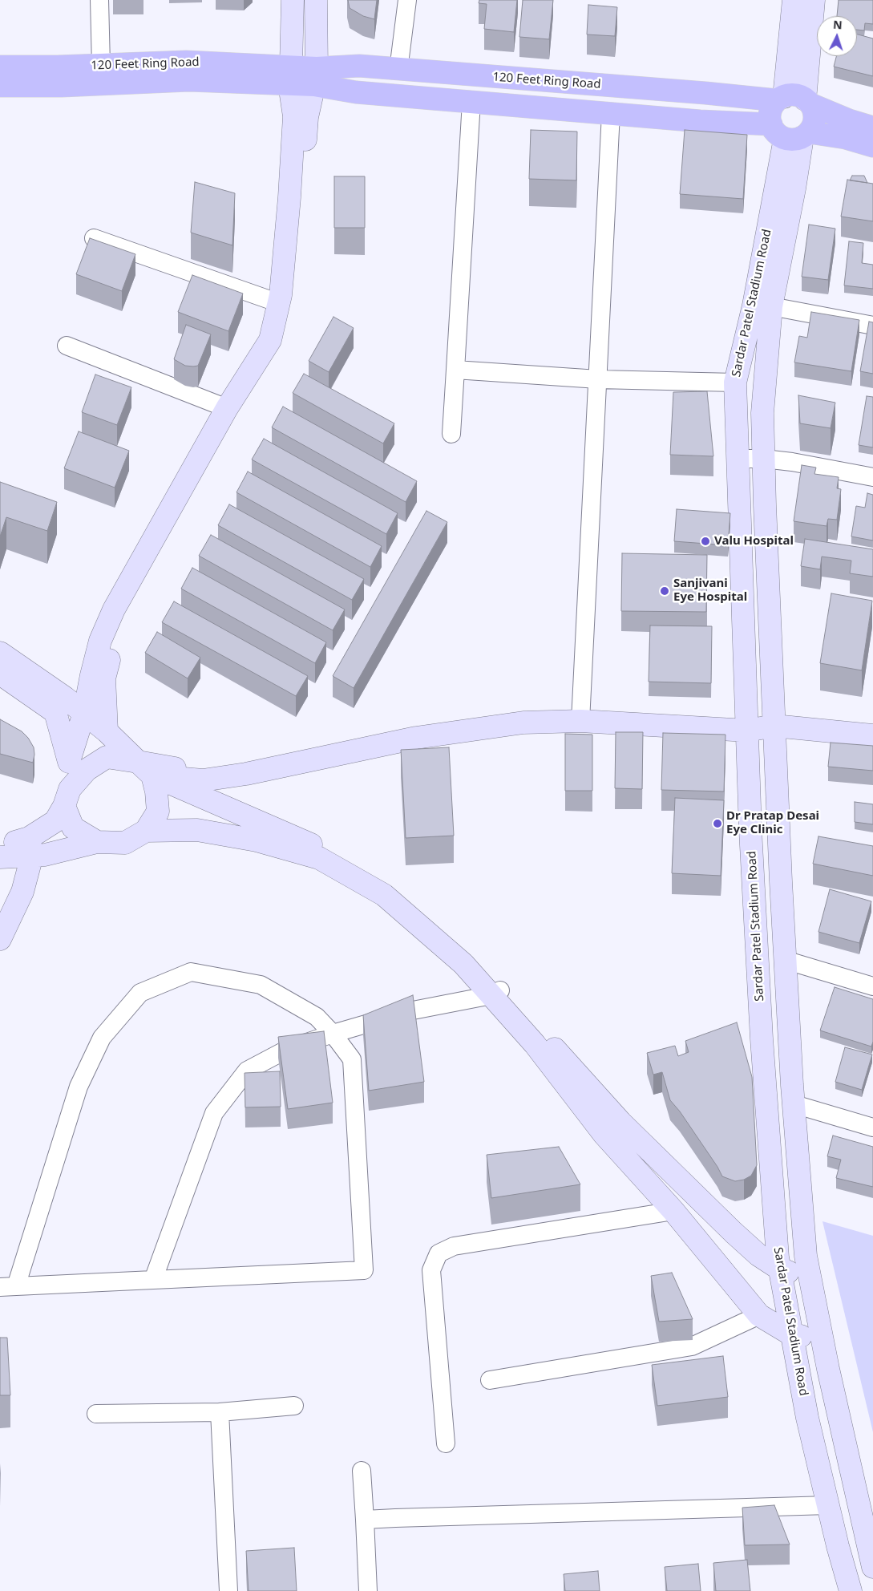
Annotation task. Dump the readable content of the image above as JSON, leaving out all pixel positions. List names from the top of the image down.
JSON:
{
  "streets": {
    "main road": ["120 Feet Ring Road"],
    "street": ["Sardar Patel Stadium Road"]
  },
  "crossings": [
    ["120 Feet Ring Road", "Sardar Patel Stadium Road"]
  ],
  "places": ["Valu Hospital", "Sanjivani Eye Hospital", "Dr Pratap Desai Eye Clinic"],
  "north": "top"
}
